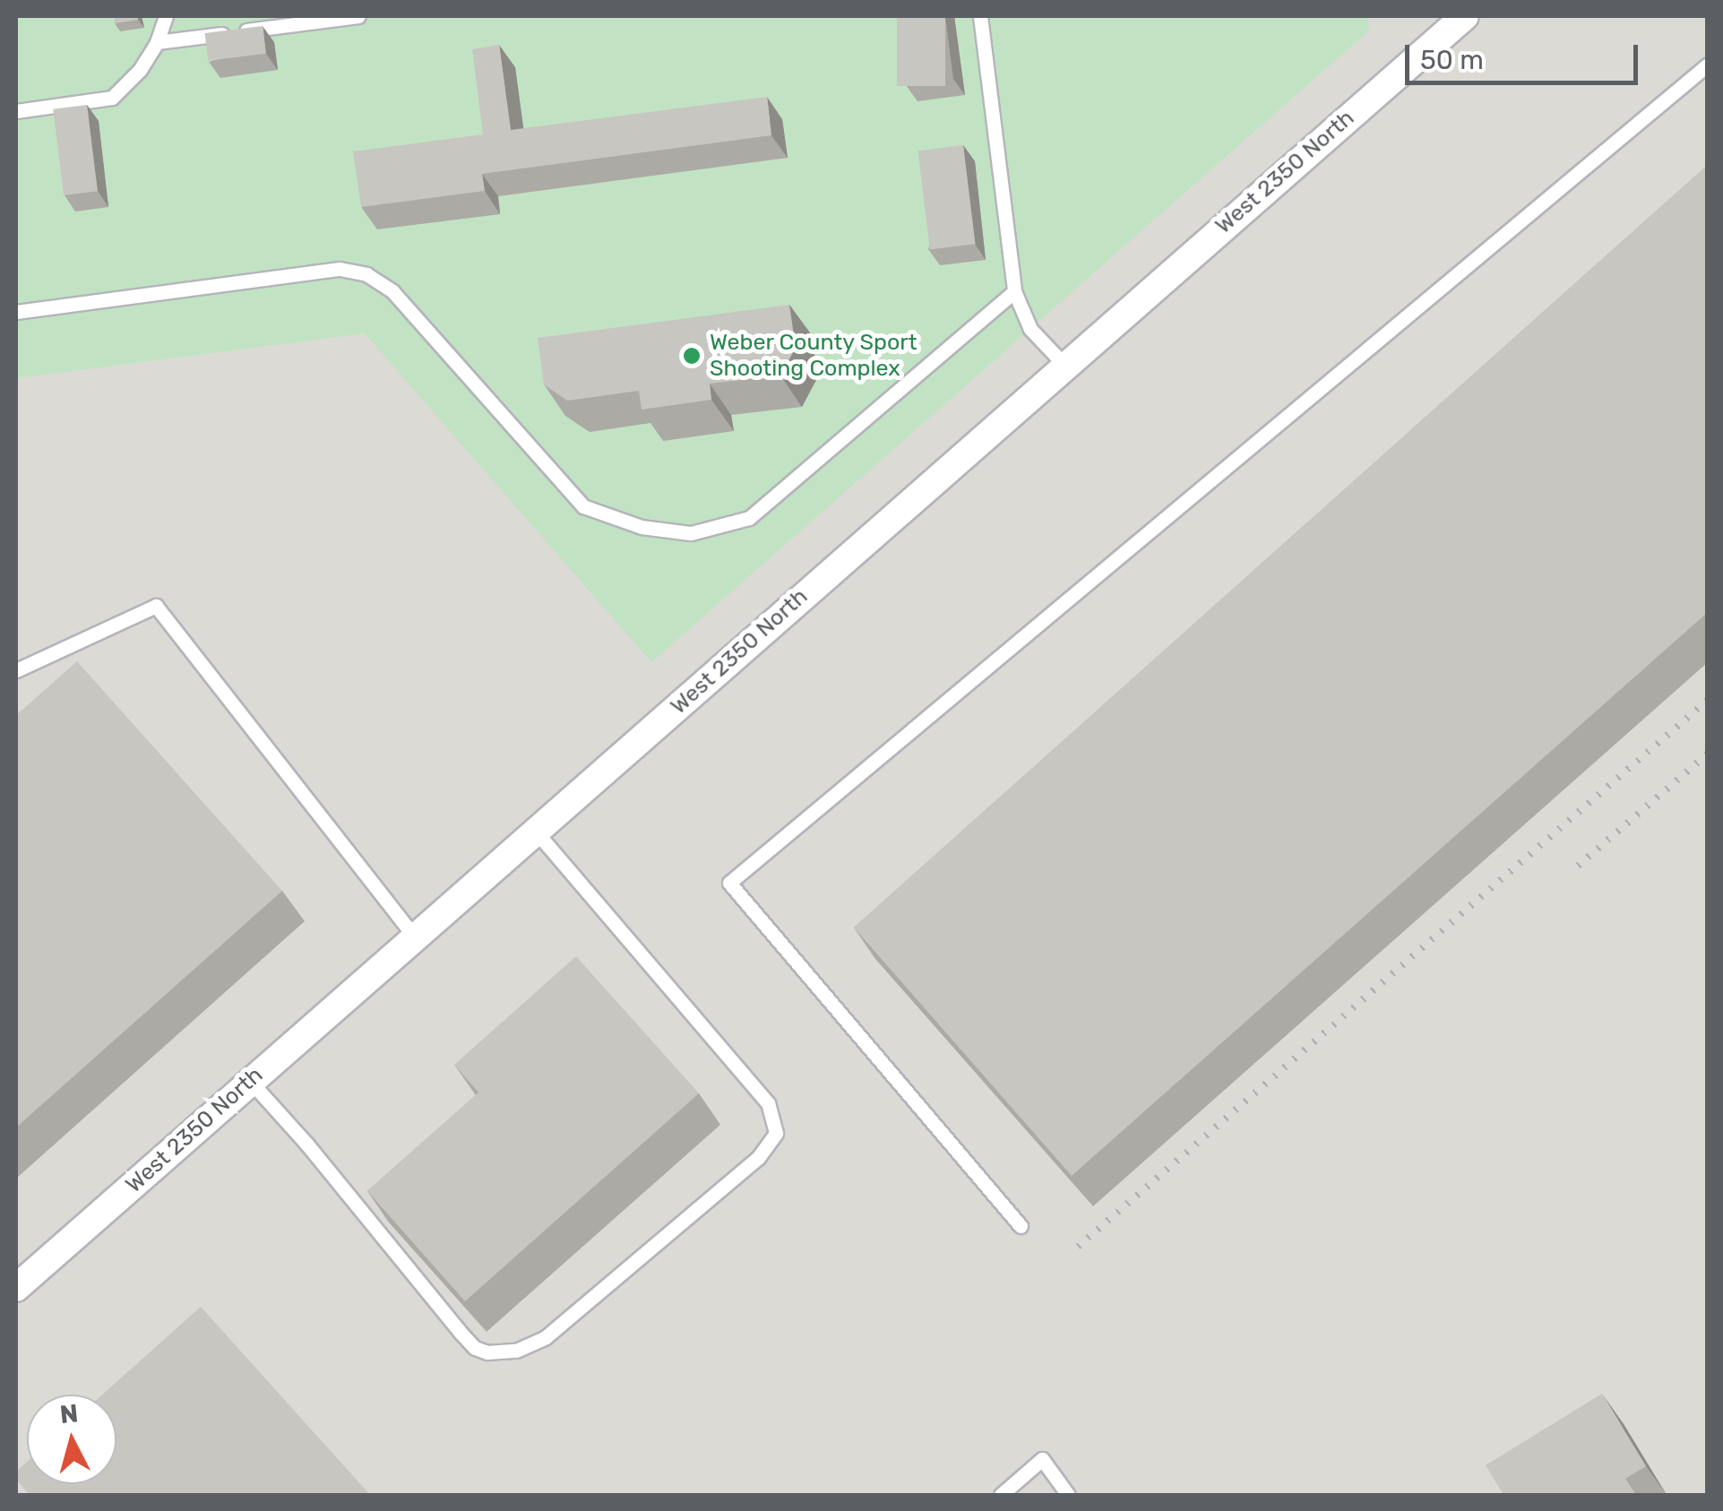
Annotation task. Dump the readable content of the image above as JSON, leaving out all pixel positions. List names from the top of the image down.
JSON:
{
  "streets": {
    "street": ["West 2350 North"]
  },
  "places": ["Weber County Sport Shooting Complex"],
  "scale_bar": "50 m",
  "north": "top"
}
